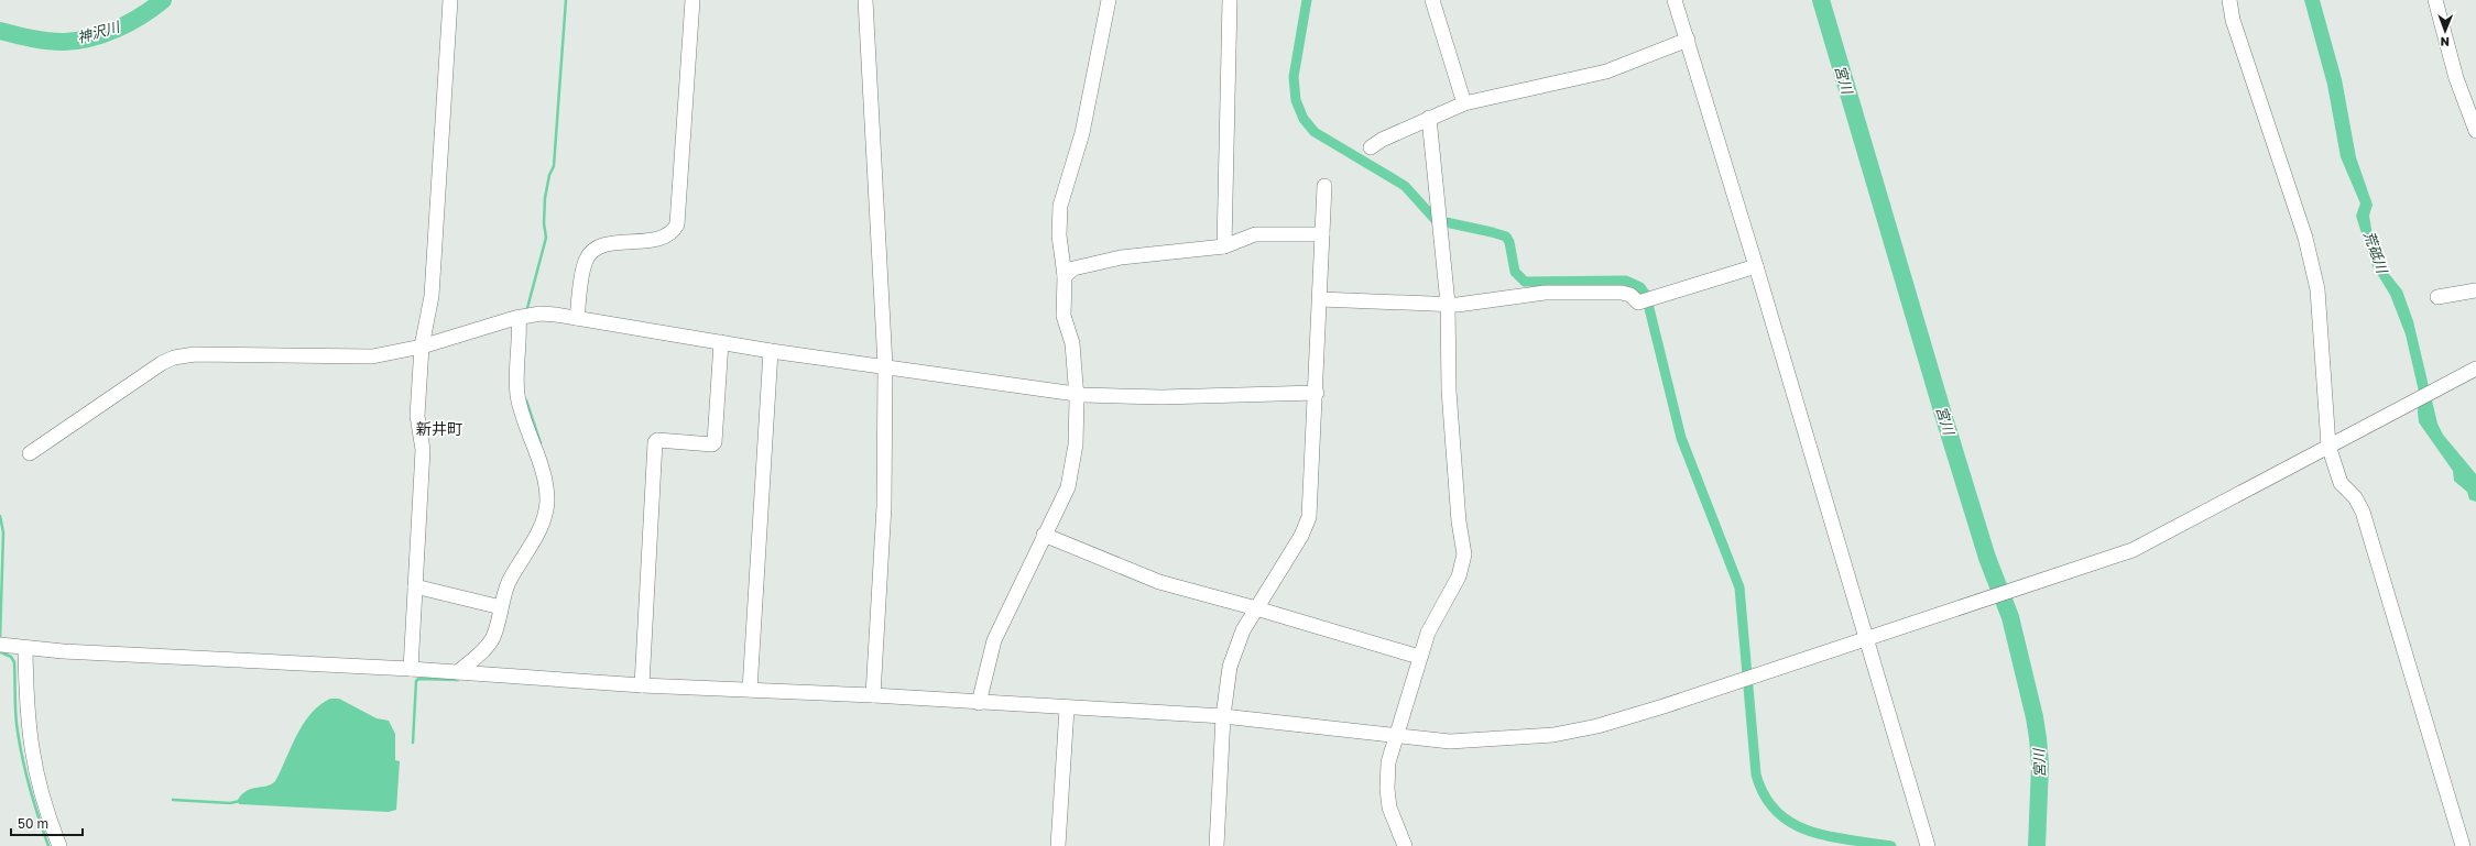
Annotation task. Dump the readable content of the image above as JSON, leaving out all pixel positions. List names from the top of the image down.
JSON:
{
  "districts": ["新井町"],
  "water": ["神沢川", "宮川", "荒砥川"],
  "scale_bar": "50 m",
  "north": "bottom"
}
